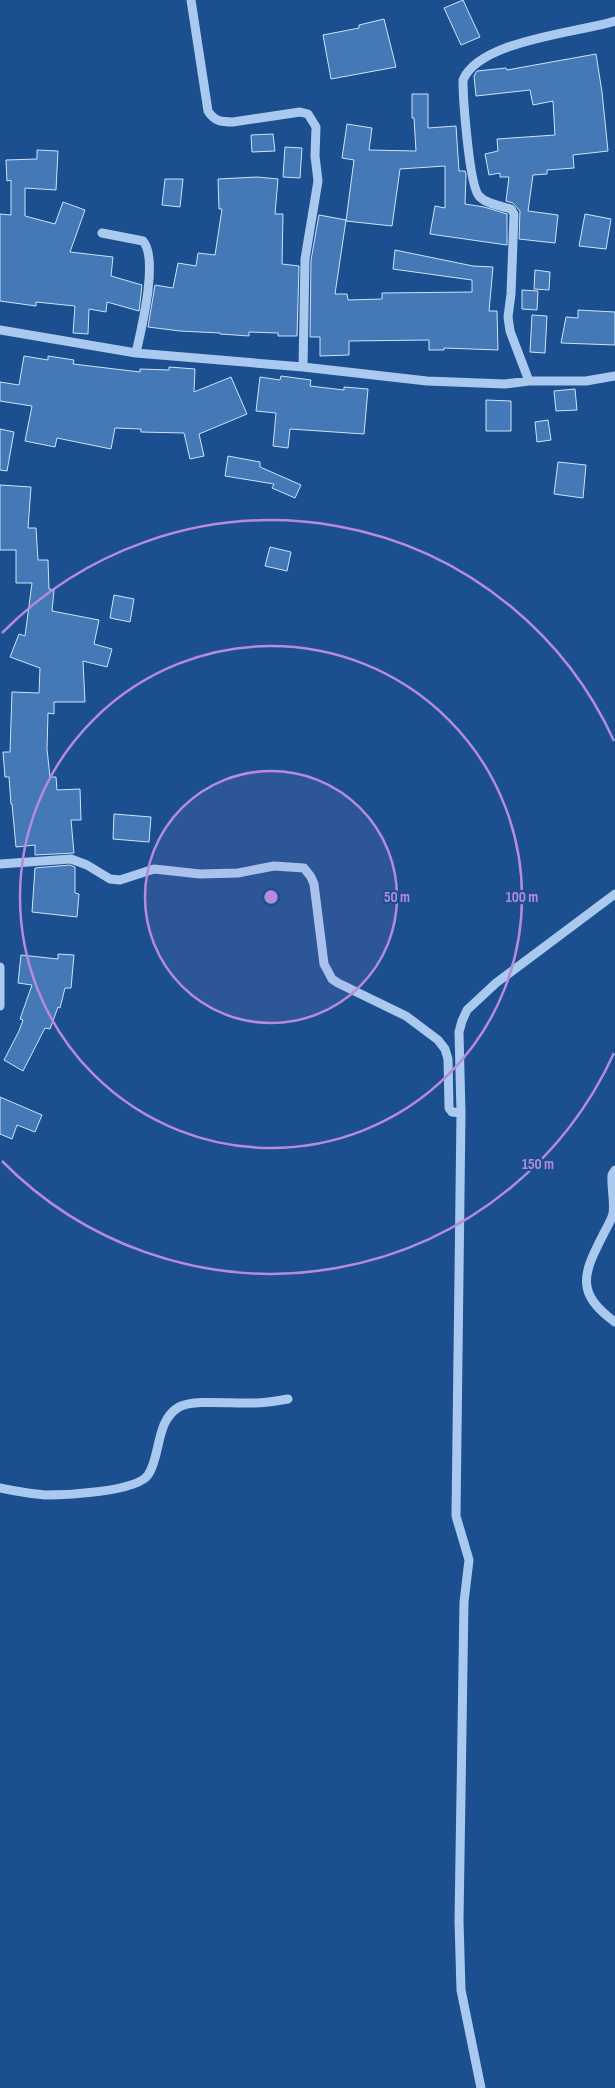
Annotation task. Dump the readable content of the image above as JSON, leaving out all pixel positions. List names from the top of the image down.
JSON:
{
  "rings": ["50 m", "100 m", "150 m"]
}
